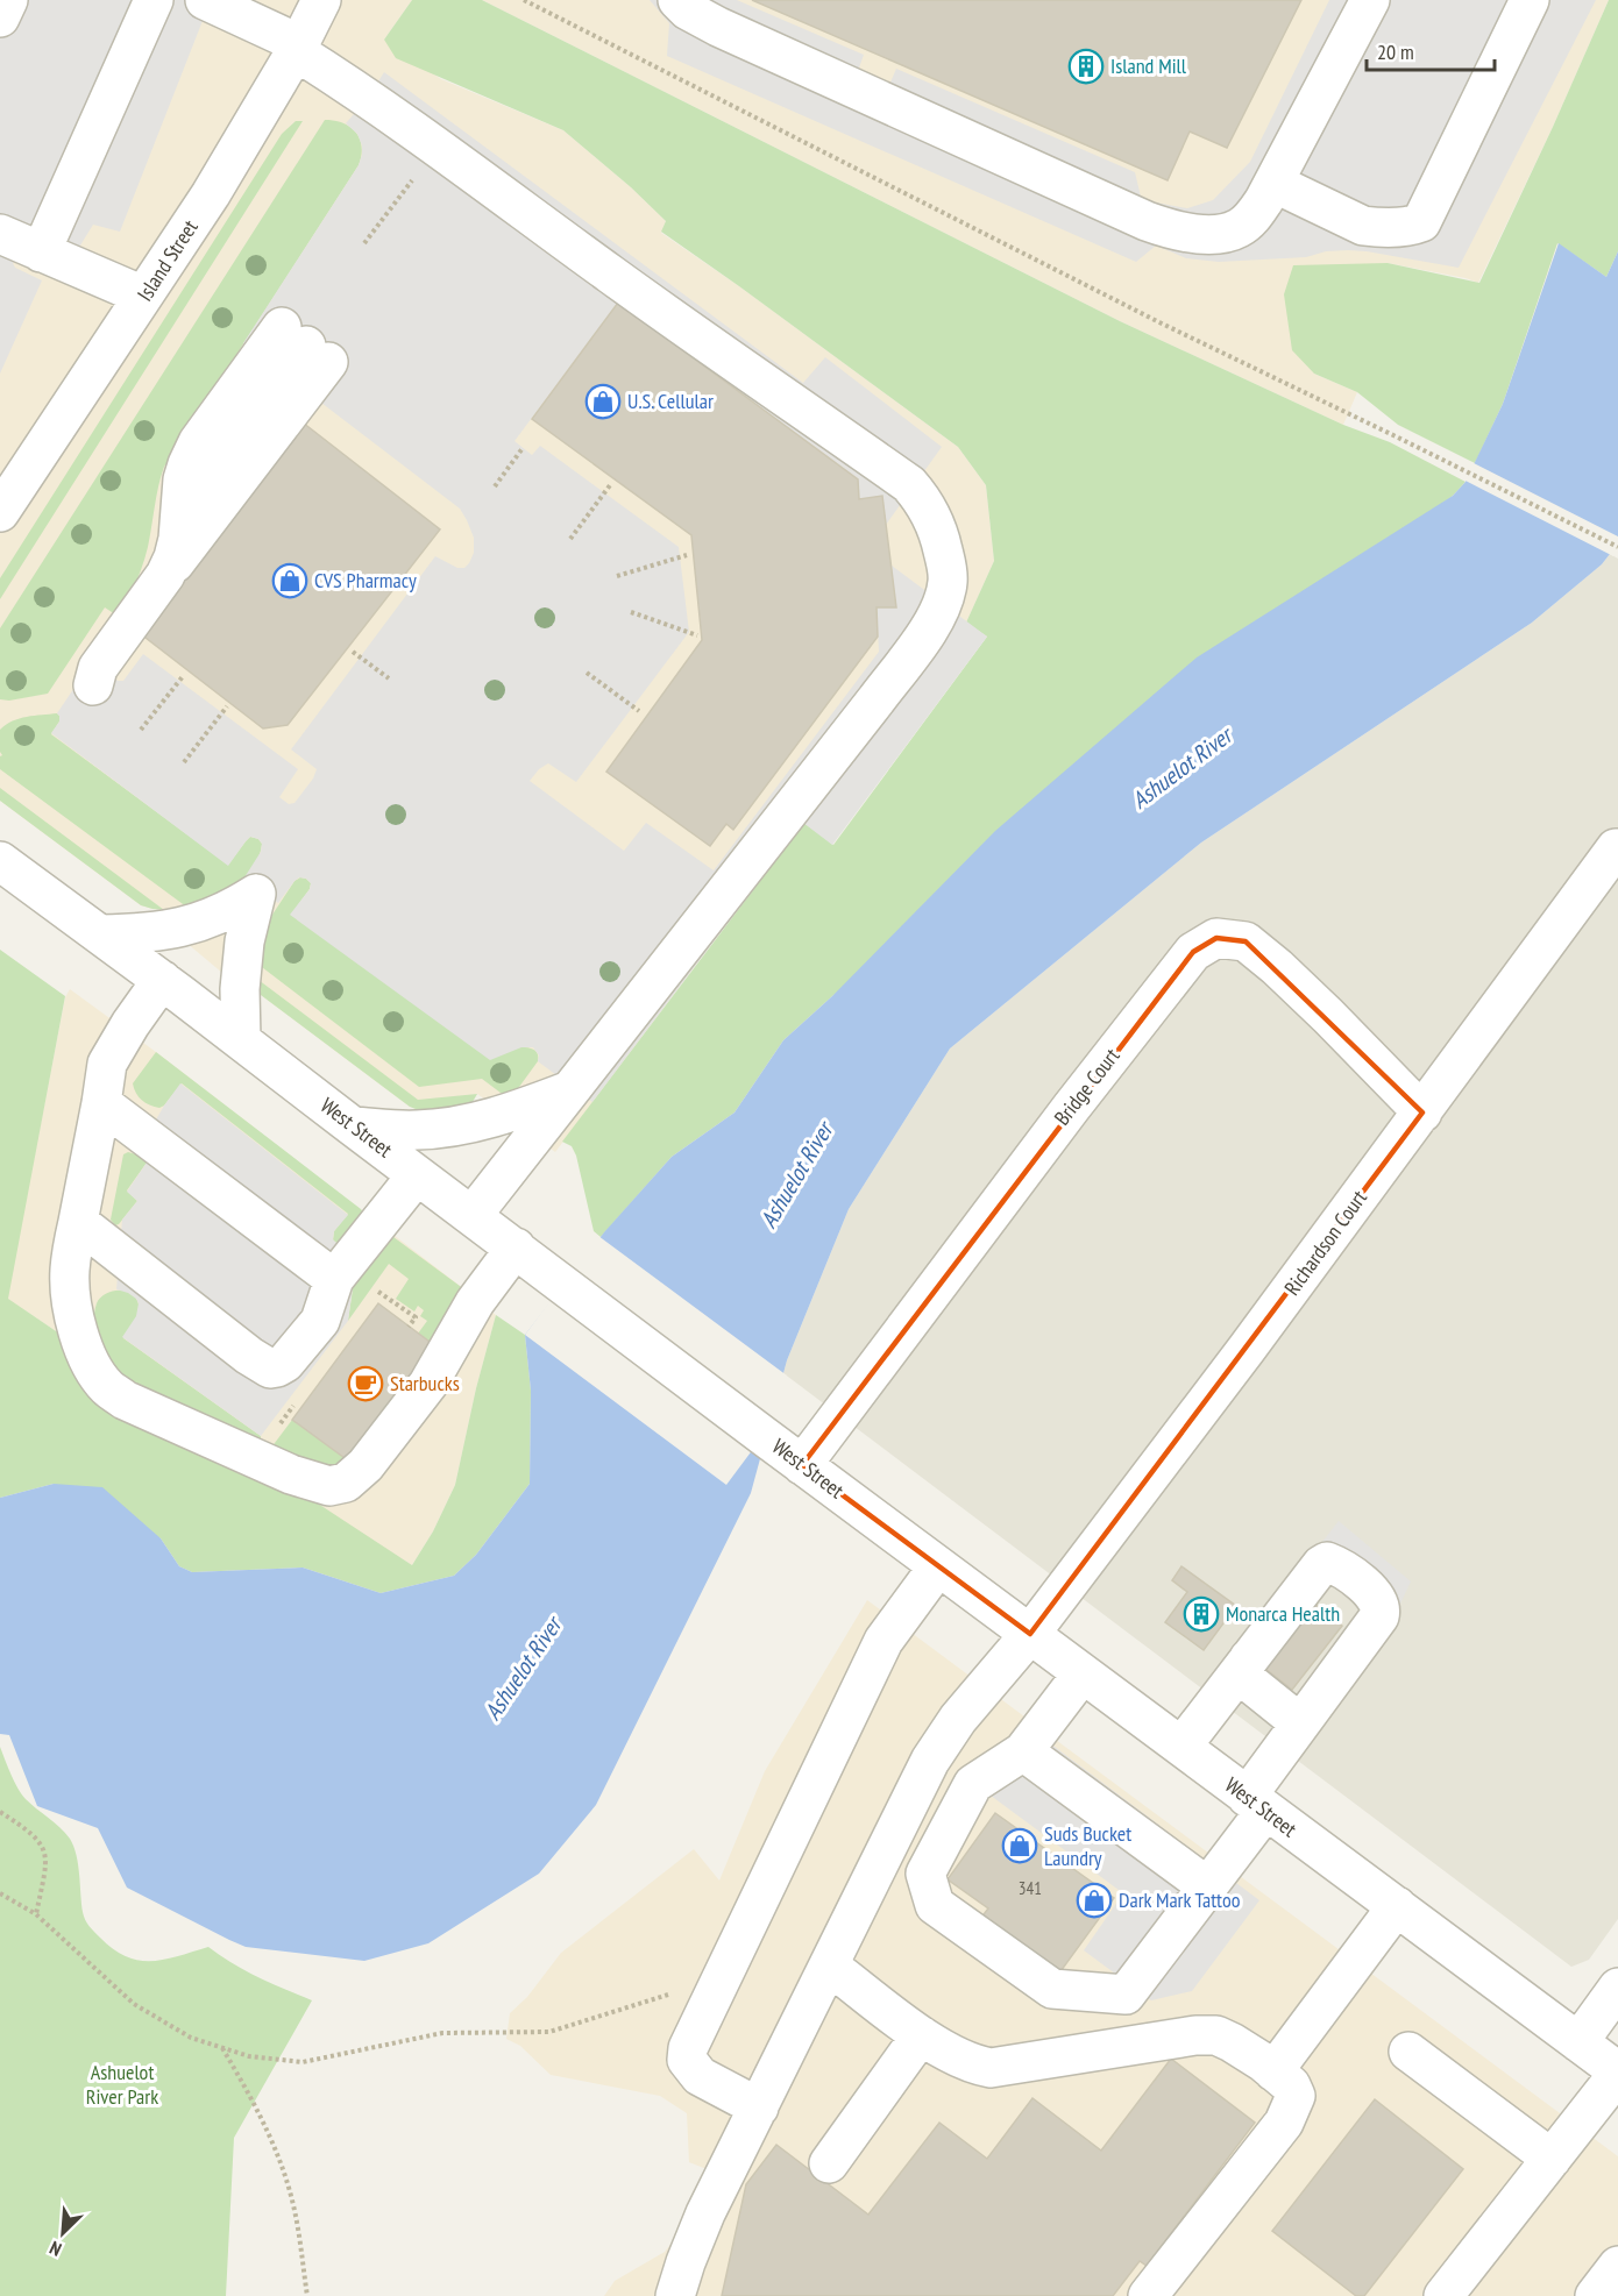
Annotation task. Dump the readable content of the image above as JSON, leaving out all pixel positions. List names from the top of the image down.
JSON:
{
  "streets": {
    "street": [
      "Island Street",
      "Bridge Court",
      "West Street",
      "Richardson Court"
    ]
  },
  "crossings": [
    ["Bridge Court", "West Street"],
    ["Bridge Court", "Richardson Court"],
    ["West Street", "Richardson Court"]
  ],
  "water": ["Ashuelot River"],
  "parks": ["Ashuelot River Park"],
  "places": {
    "building": ["Island Mill", "Monarca Health"],
    "shop": [
      "U.S. Cellular",
      "CVS Pharmacy",
      "Suds Bucket Laundry",
      "Dark Mark Tattoo"
    ],
    "cafe": ["Starbucks"]
  },
  "house_numbers": ["341"],
  "scale_bar": "20 m",
  "north": "bottom left"
}
